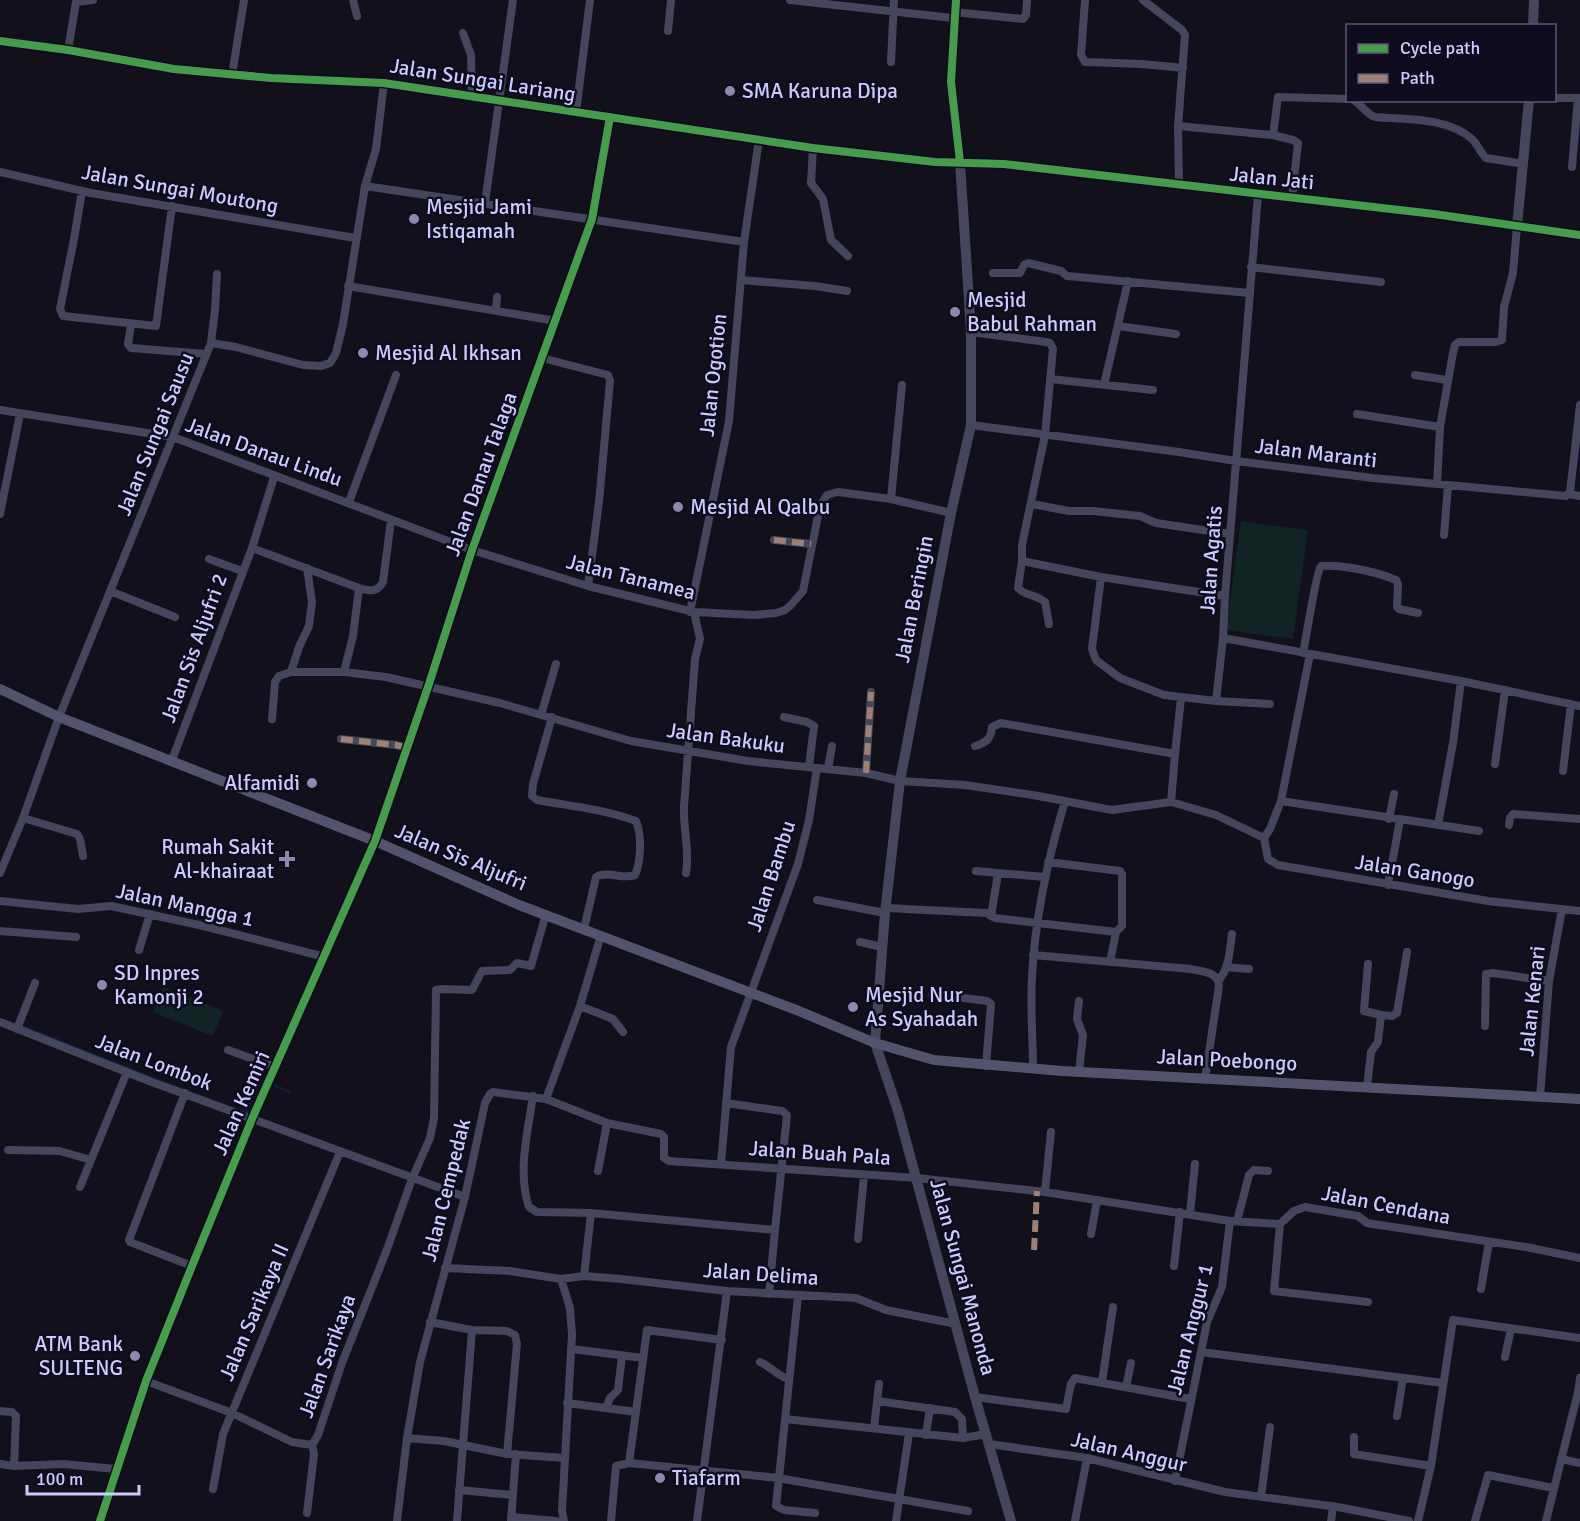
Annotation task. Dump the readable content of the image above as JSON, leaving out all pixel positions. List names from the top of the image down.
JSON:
{
  "streets": {
    "main road": ["Jalan Sis Aljufri", "Jalan Poebongo"],
    "street": [
      "Jalan Sungai Lariang",
      "Jalan Jati",
      "Jalan Sungai Moutong",
      "Jalan Ogotion",
      "Jalan Sungai Sausu",
      "Jalan Danau Lindu",
      "Jalan Maranti",
      "Jalan Danau Talaga",
      "Jalan Agatis",
      "Jalan Tanamea",
      "Jalan Beringin",
      "Jalan Sis Aljufri 2",
      "Jalan Bakuku",
      "Jalan Ganogo",
      "Jalan Bambu",
      "Jalan Mangga 1",
      "Jalan Kenari",
      "Jalan Lombok",
      "Jalan Kemiri",
      "Jalan Buah Pala",
      "Jalan Cempedak",
      "Jalan Cendana",
      "Jalan Delima",
      "Jalan Sungai Manonda",
      "Jalan Sarikaya II",
      "Jalan Anggur 1",
      "Jalan Sarikaya",
      "Jalan Anggur"
    ]
  },
  "crossings": [
    ["Jalan Sungai Lariang", "Jalan Jati"],
    ["Jalan Sungai Lariang", "Jalan Ogotion"],
    ["Jalan Sungai Lariang", "Jalan Sungai Sausu"],
    ["Jalan Sungai Lariang", "Jalan Danau Talaga"],
    ["Jalan Sungai Lariang", "Jalan Beringin"],
    ["Jalan Jati", "Jalan Agatis"],
    ["Jalan Jati", "Jalan Beringin"],
    ["Jalan Sungai Moutong", "Jalan Sungai Sausu"],
    ["Jalan Ogotion", "Jalan Tanamea"],
    ["Jalan Sungai Sausu", "Jalan Danau Lindu"],
    ["Jalan Sungai Sausu", "Jalan Sis Aljufri"],
    ["Jalan Danau Lindu", "Jalan Danau Talaga"],
    ["Jalan Danau Lindu", "Jalan Tanamea"],
    ["Jalan Danau Lindu", "Jalan Sis Aljufri 2"],
    ["Jalan Maranti", "Jalan Agatis"],
    ["Jalan Maranti", "Jalan Beringin"],
    ["Jalan Danau Talaga", "Jalan Tanamea"],
    ["Jalan Danau Talaga", "Jalan Bakuku"],
    ["Jalan Danau Talaga", "Jalan Sis Aljufri"],
    ["Jalan Danau Talaga", "Jalan Kemiri"],
    ["Jalan Tanamea", "Jalan Beringin"],
    ["Jalan Beringin", "Jalan Bakuku"],
    ["Jalan Beringin", "Jalan Sis Aljufri"],
    ["Jalan Beringin", "Jalan Poebongo"],
    ["Jalan Beringin", "Jalan Sungai Manonda"],
    ["Jalan Sis Aljufri 2", "Jalan Sis Aljufri"],
    ["Jalan Bakuku", "Jalan Ganogo"],
    ["Jalan Bakuku", "Jalan Bambu"],
    ["Jalan Sis Aljufri", "Jalan Bambu"],
    ["Jalan Sis Aljufri", "Jalan Poebongo"],
    ["Jalan Sis Aljufri", "Jalan Kemiri"],
    ["Jalan Sis Aljufri", "Jalan Sungai Manonda"],
    ["Jalan Sis Aljufri", "Jalan Sarikaya"],
    ["Jalan Ganogo", "Jalan Kenari"],
    ["Jalan Bambu", "Jalan Buah Pala"],
    ["Jalan Mangga 1", "Jalan Kemiri"],
    ["Jalan Kenari", "Jalan Poebongo"],
    ["Jalan Poebongo", "Jalan Sungai Manonda"],
    ["Jalan Lombok", "Jalan Kemiri"],
    ["Jalan Lombok", "Jalan Cempedak"],
    ["Jalan Lombok", "Jalan Sarikaya II"],
    ["Jalan Lombok", "Jalan Sarikaya"],
    ["Jalan Kemiri", "Jalan Sarikaya"],
    ["Jalan Buah Pala", "Jalan Cempedak"],
    ["Jalan Buah Pala", "Jalan Sungai Manonda"],
    ["Jalan Cempedak", "Jalan Delima"],
    ["Jalan Delima", "Jalan Sungai Manonda"],
    ["Jalan Sungai Manonda", "Jalan Anggur"],
    ["Jalan Sarikaya II", "Jalan Sarikaya"],
    ["Jalan Anggur 1", "Jalan Anggur"]
  ],
  "places": {
    "other": [
      "SMA Karuna Dipa",
      "Mesjid Jami Istiqamah",
      "Mesjid Babul Rahman",
      "Mesjid Al Ikhsan",
      "Mesjid Al Qalbu",
      "Alfamidi",
      "SD Inpres Kamonji 2",
      "Mesjid Nur As Syahadah",
      "ATM Bank SULTENG",
      "Tiafarm"
    ],
    "health": ["Rumah Sakit Al-khairaat"]
  },
  "legend": ["Cycle path", "Path"],
  "scale_bar": "100 m"
}
